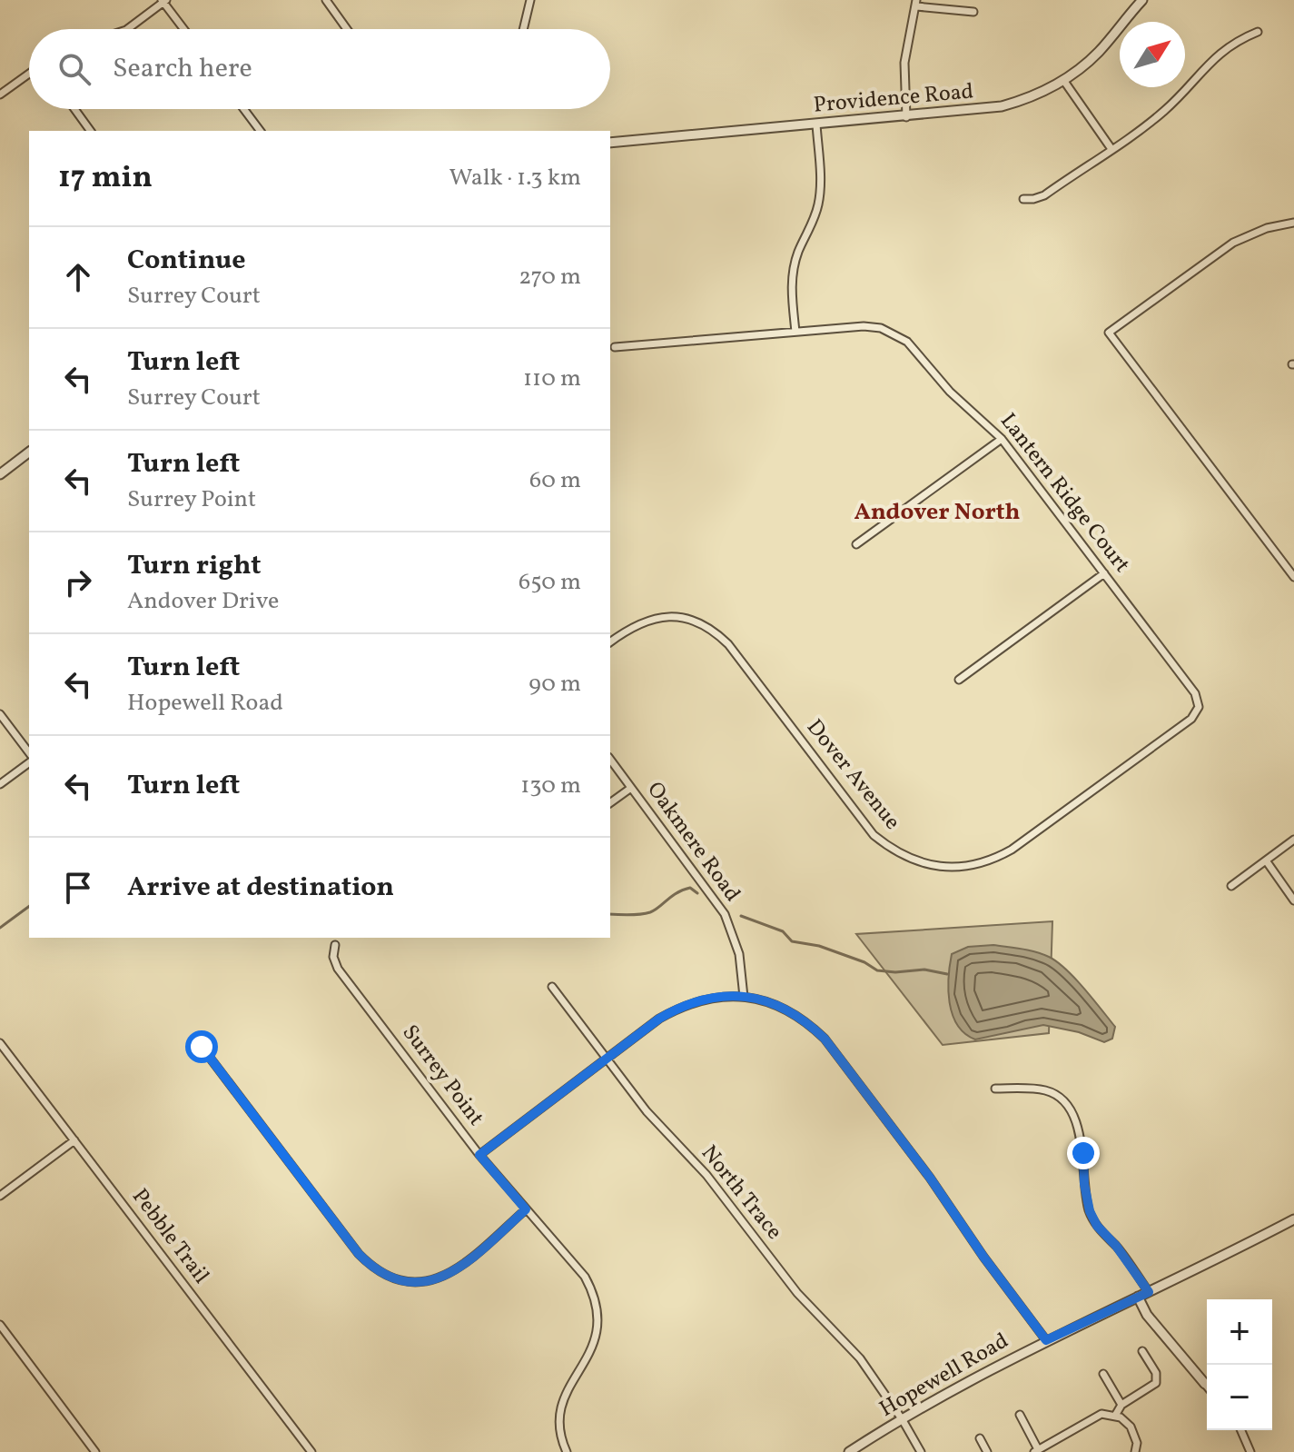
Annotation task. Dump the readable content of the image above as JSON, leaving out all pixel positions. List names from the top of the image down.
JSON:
{
  "streets": {
    "street": [
      "Providence Road",
      "Lantern Ridge Court",
      "Dover Avenue",
      "Oakmere Road",
      "Surrey Point",
      "North Trace",
      "Pebble Trail",
      "Hopewell Road"
    ]
  },
  "crossings": [
    ["Lantern Ridge Court", "Dover Avenue"],
    ["North Trace", "Hopewell Road"]
  ],
  "districts": ["Andover North"],
  "north": "top right",
  "page": {
    "search": "Search here",
    "heading": ["17 min", "Walk · 1.3 km"],
    "list": [
      ["Continue", "Surrey Court", "270 m"],
      ["Turn left", "Surrey Court", "110 m"],
      ["Turn left", "Surrey Point", "60 m"],
      ["Turn right", "Andover Drive", "650 m"],
      ["Turn left", "Hopewell Road", "90 m"],
      ["Turn left", "130 m"],
      "Arrive at destination"
    ],
    "map_buttons": ["+", "−"]
  }
}
